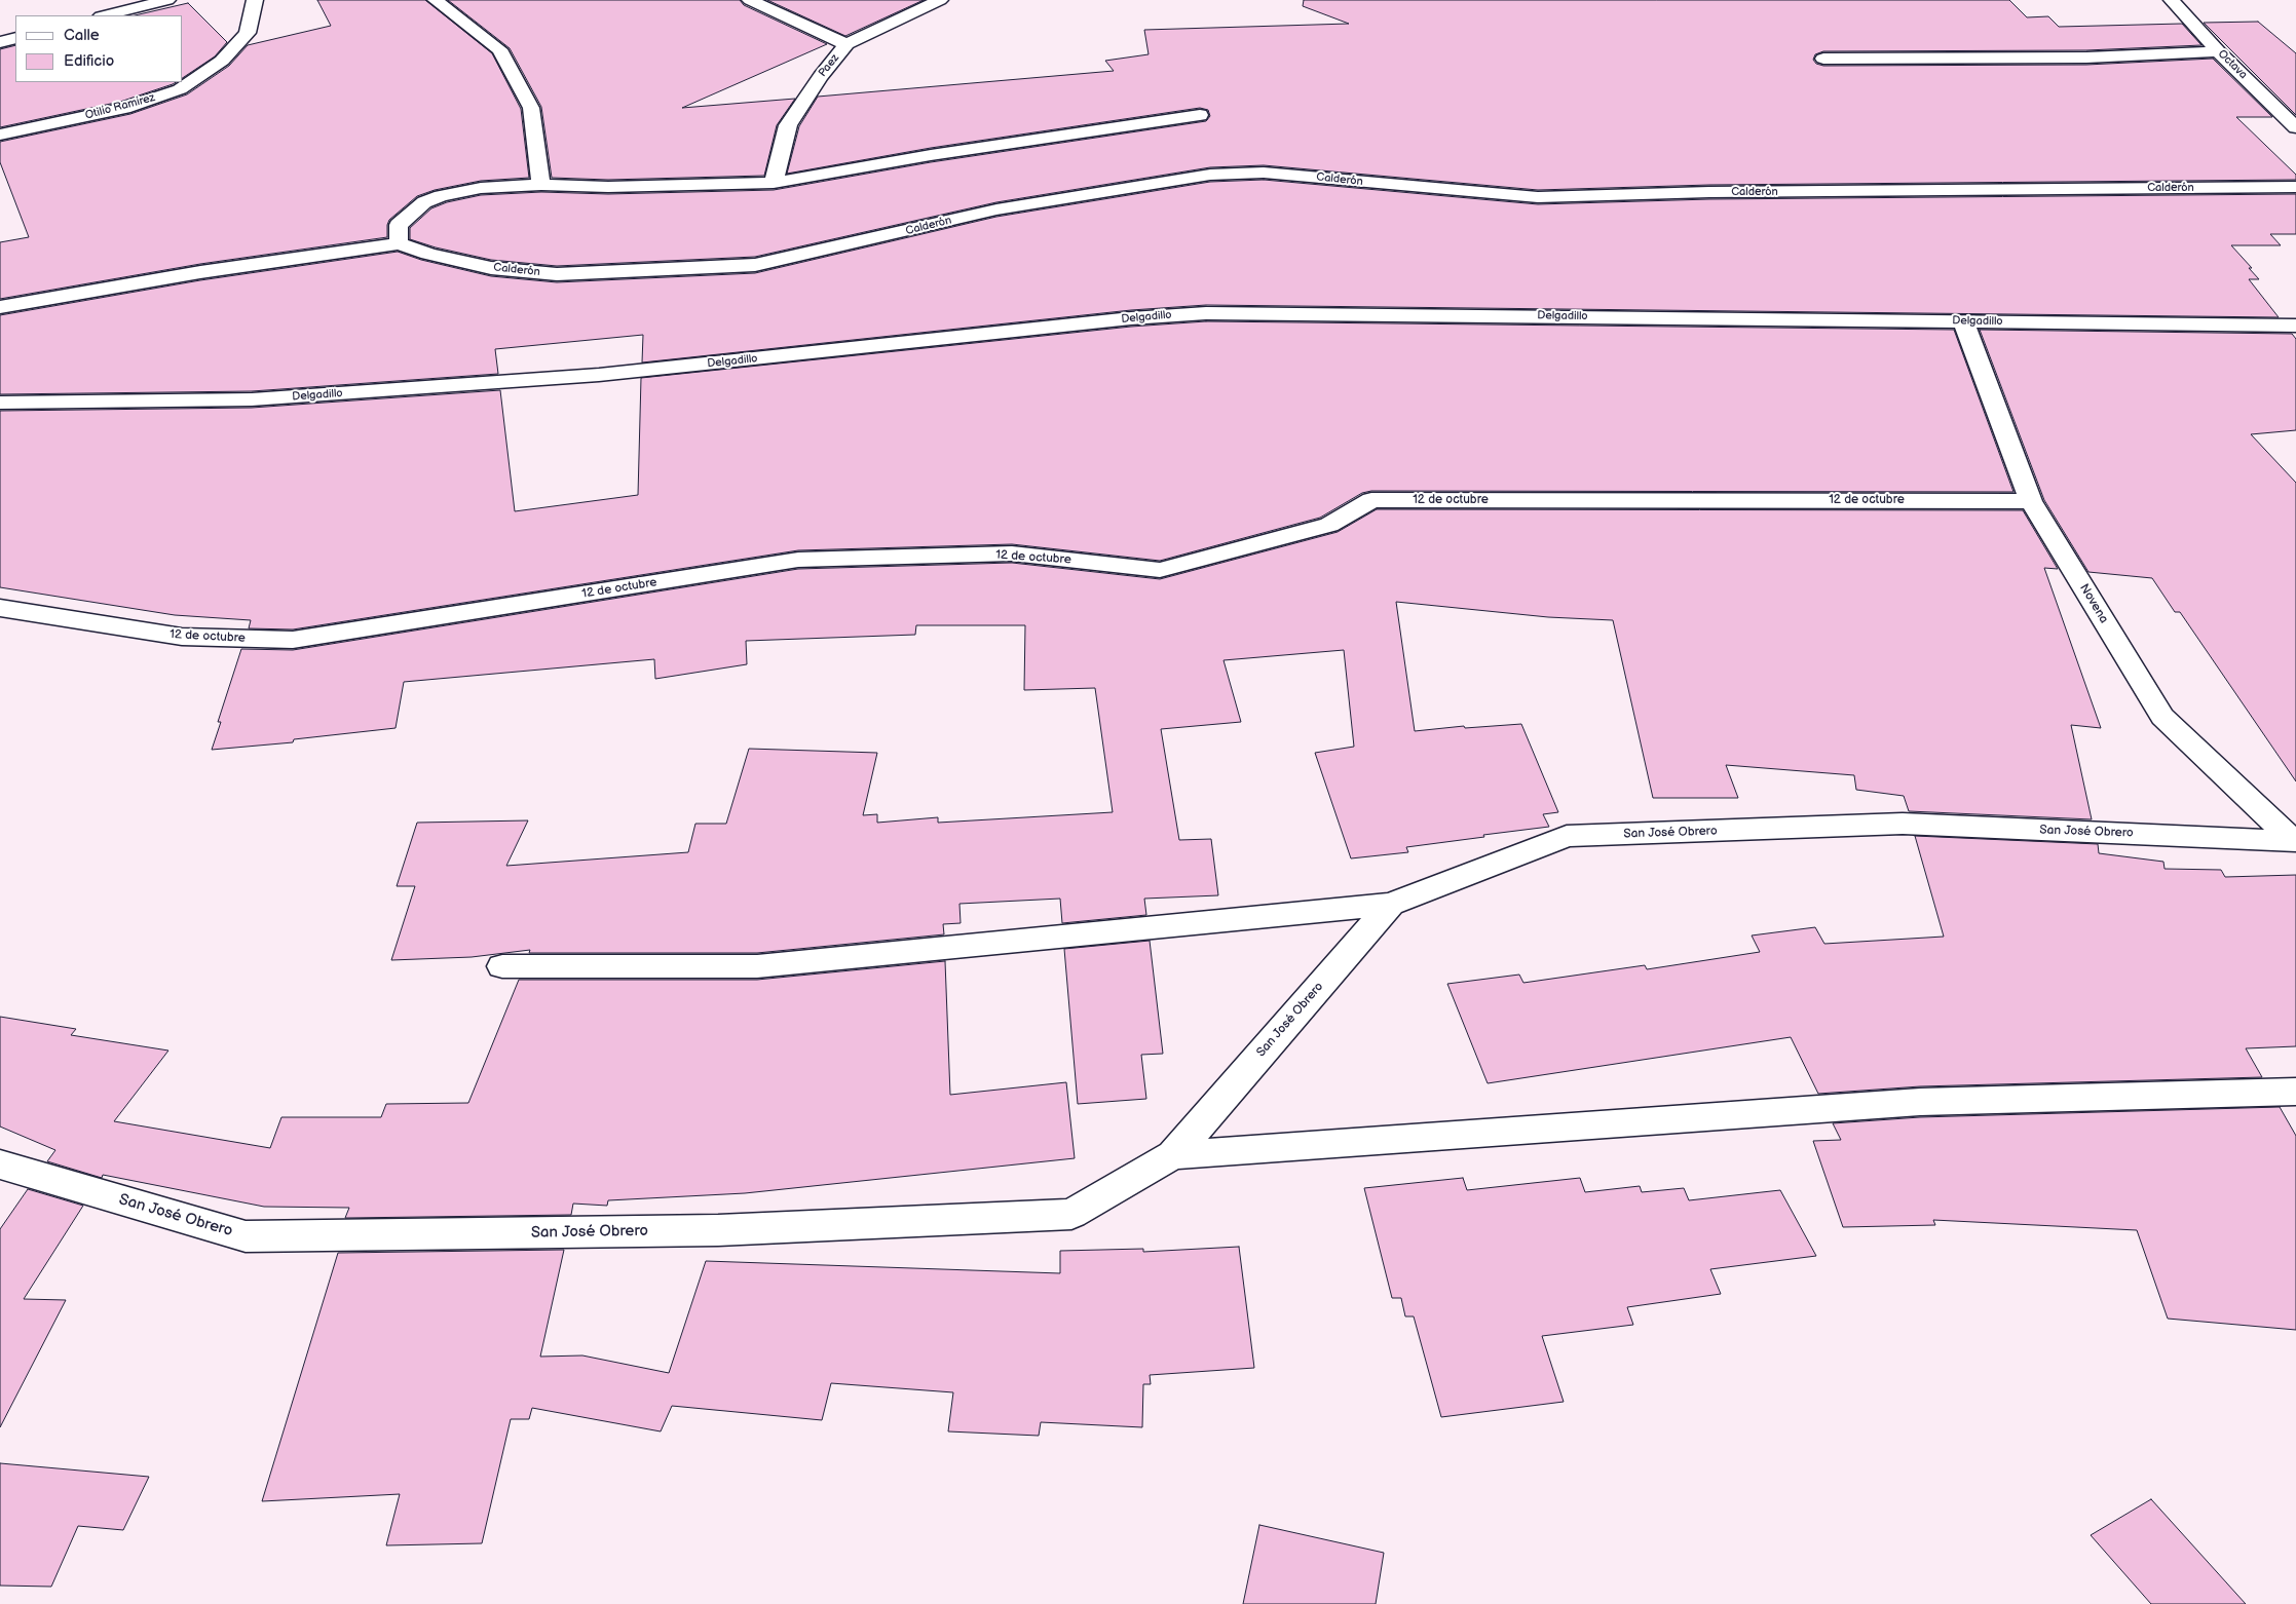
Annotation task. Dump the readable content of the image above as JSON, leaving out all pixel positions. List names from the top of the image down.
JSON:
{
  "streets": {
    "street": [
      "Octava",
      "Paez",
      "Otilio Ramirez",
      "Calderón",
      "Delgadillo",
      "12 de octubre",
      "Novena",
      "San José Obrero"
    ]
  },
  "crossings": [
    ["Delgadillo", "Novena"],
    ["12 de octubre", "Novena"],
    ["Novena", "San José Obrero"]
  ],
  "legend": ["Calle", "Edificio"]
}
